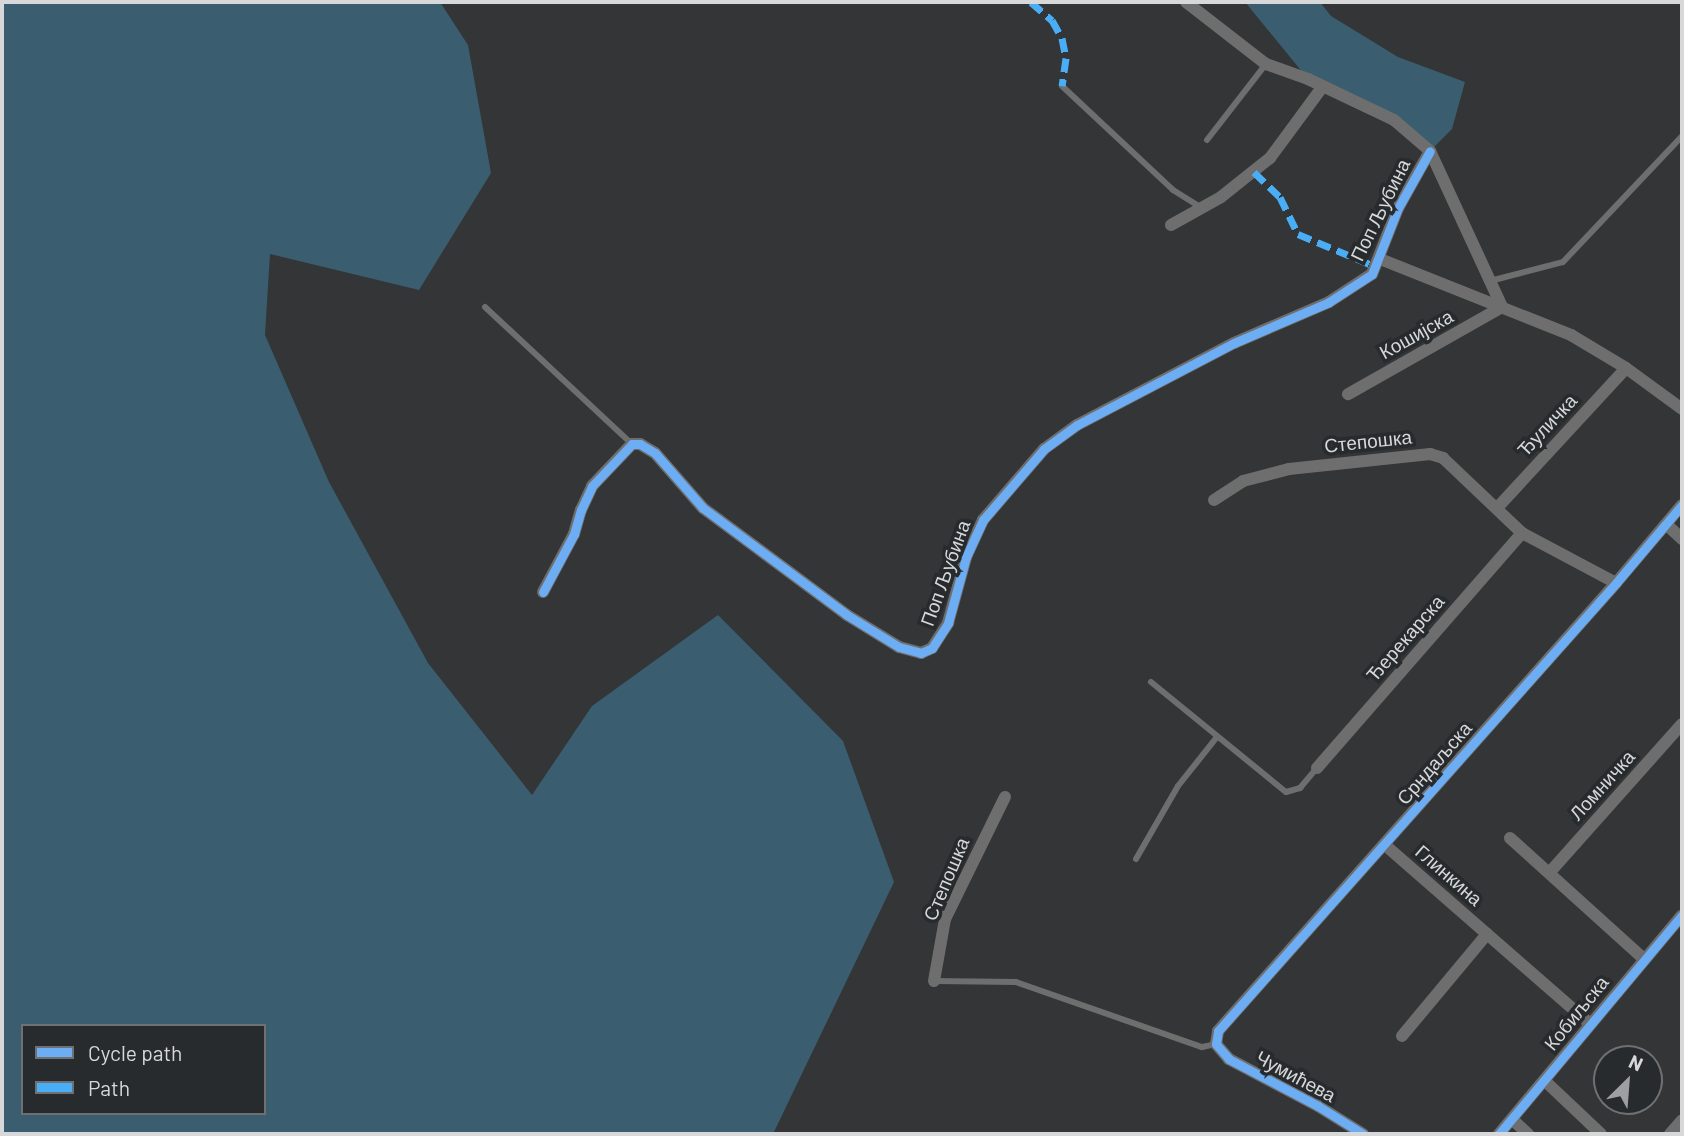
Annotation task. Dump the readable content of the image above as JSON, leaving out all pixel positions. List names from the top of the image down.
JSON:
{
  "streets": {
    "street": [
      "Поп Љубина",
      "Кошијска",
      "Ђуличка",
      "Степошка",
      "Ђерекарска",
      "Срндаљска",
      "Ломничка",
      "Глинкина",
      "Кобиљска",
      "Чумићева"
    ]
  },
  "crossings": [
    ["Ђуличка", "Степошка"],
    ["Степошка", "Ђерекарска"],
    ["Степошка", "Срндаљска"],
    ["Срндаљска", "Глинкина"],
    ["Срндаљска", "Чумићева"],
    ["Глинкина", "Кобиљска"]
  ],
  "legend": ["Cycle path", "Path"],
  "north": "top right"
}
